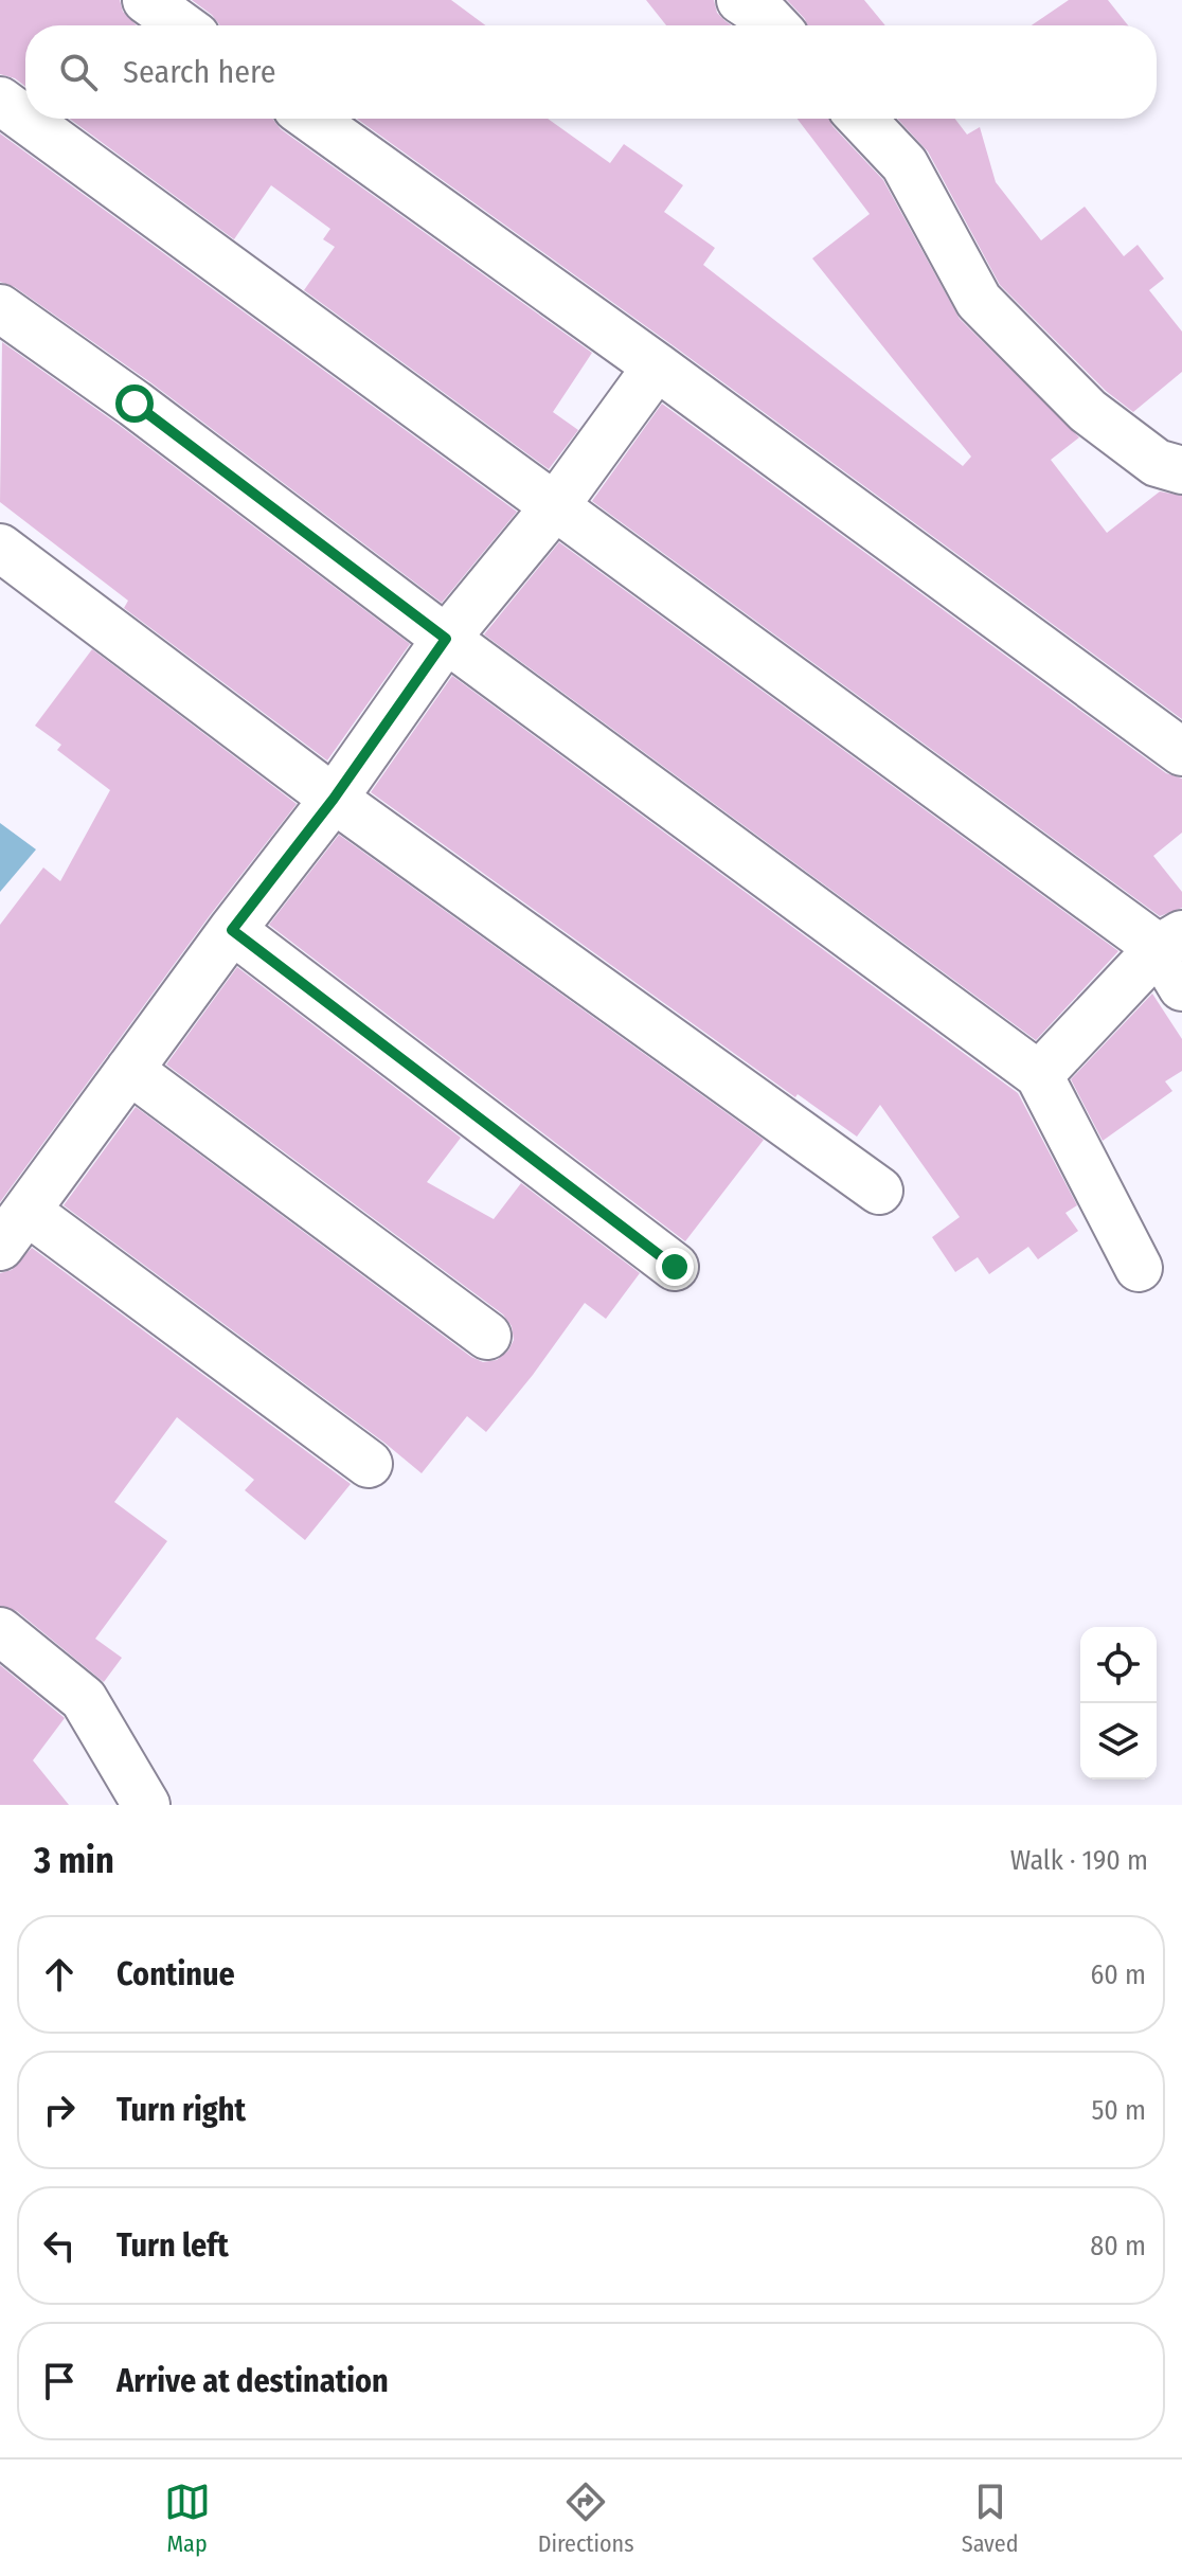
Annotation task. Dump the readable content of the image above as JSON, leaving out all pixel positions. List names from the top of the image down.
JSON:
{
  "page": {
    "search": "Search here",
    "heading": ["3 min", "Walk · 190 m"],
    "list": [
      ["Continue", "60 m"],
      ["Turn right", "50 m"],
      ["Turn left", "80 m"],
      "Arrive at destination"
    ],
    "nav": ["Map", "Directions", "Saved"]
  }
}
